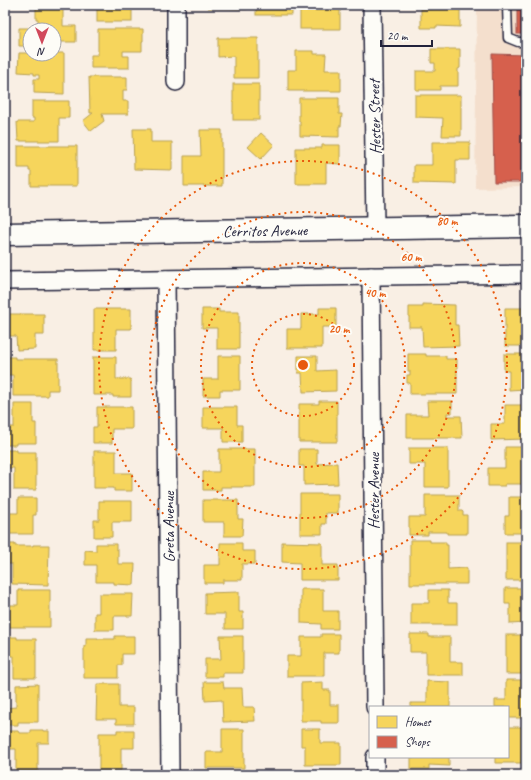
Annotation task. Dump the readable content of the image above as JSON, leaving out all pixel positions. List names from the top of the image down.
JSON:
{
  "streets": {
    "main road": ["Cerritos Avenue"],
    "street": ["Hester Street", "Hester Avenue", "Greta Avenue"]
  },
  "crossings": [
    ["Hester Street", "Cerritos Avenue"]
  ],
  "legend": ["Homes", "Shops"],
  "scale_bar": "20 m",
  "north": "bottom",
  "rings": [
    "80 m",
    "60 m",
    "40 m",
    "20 m"
  ]
}
